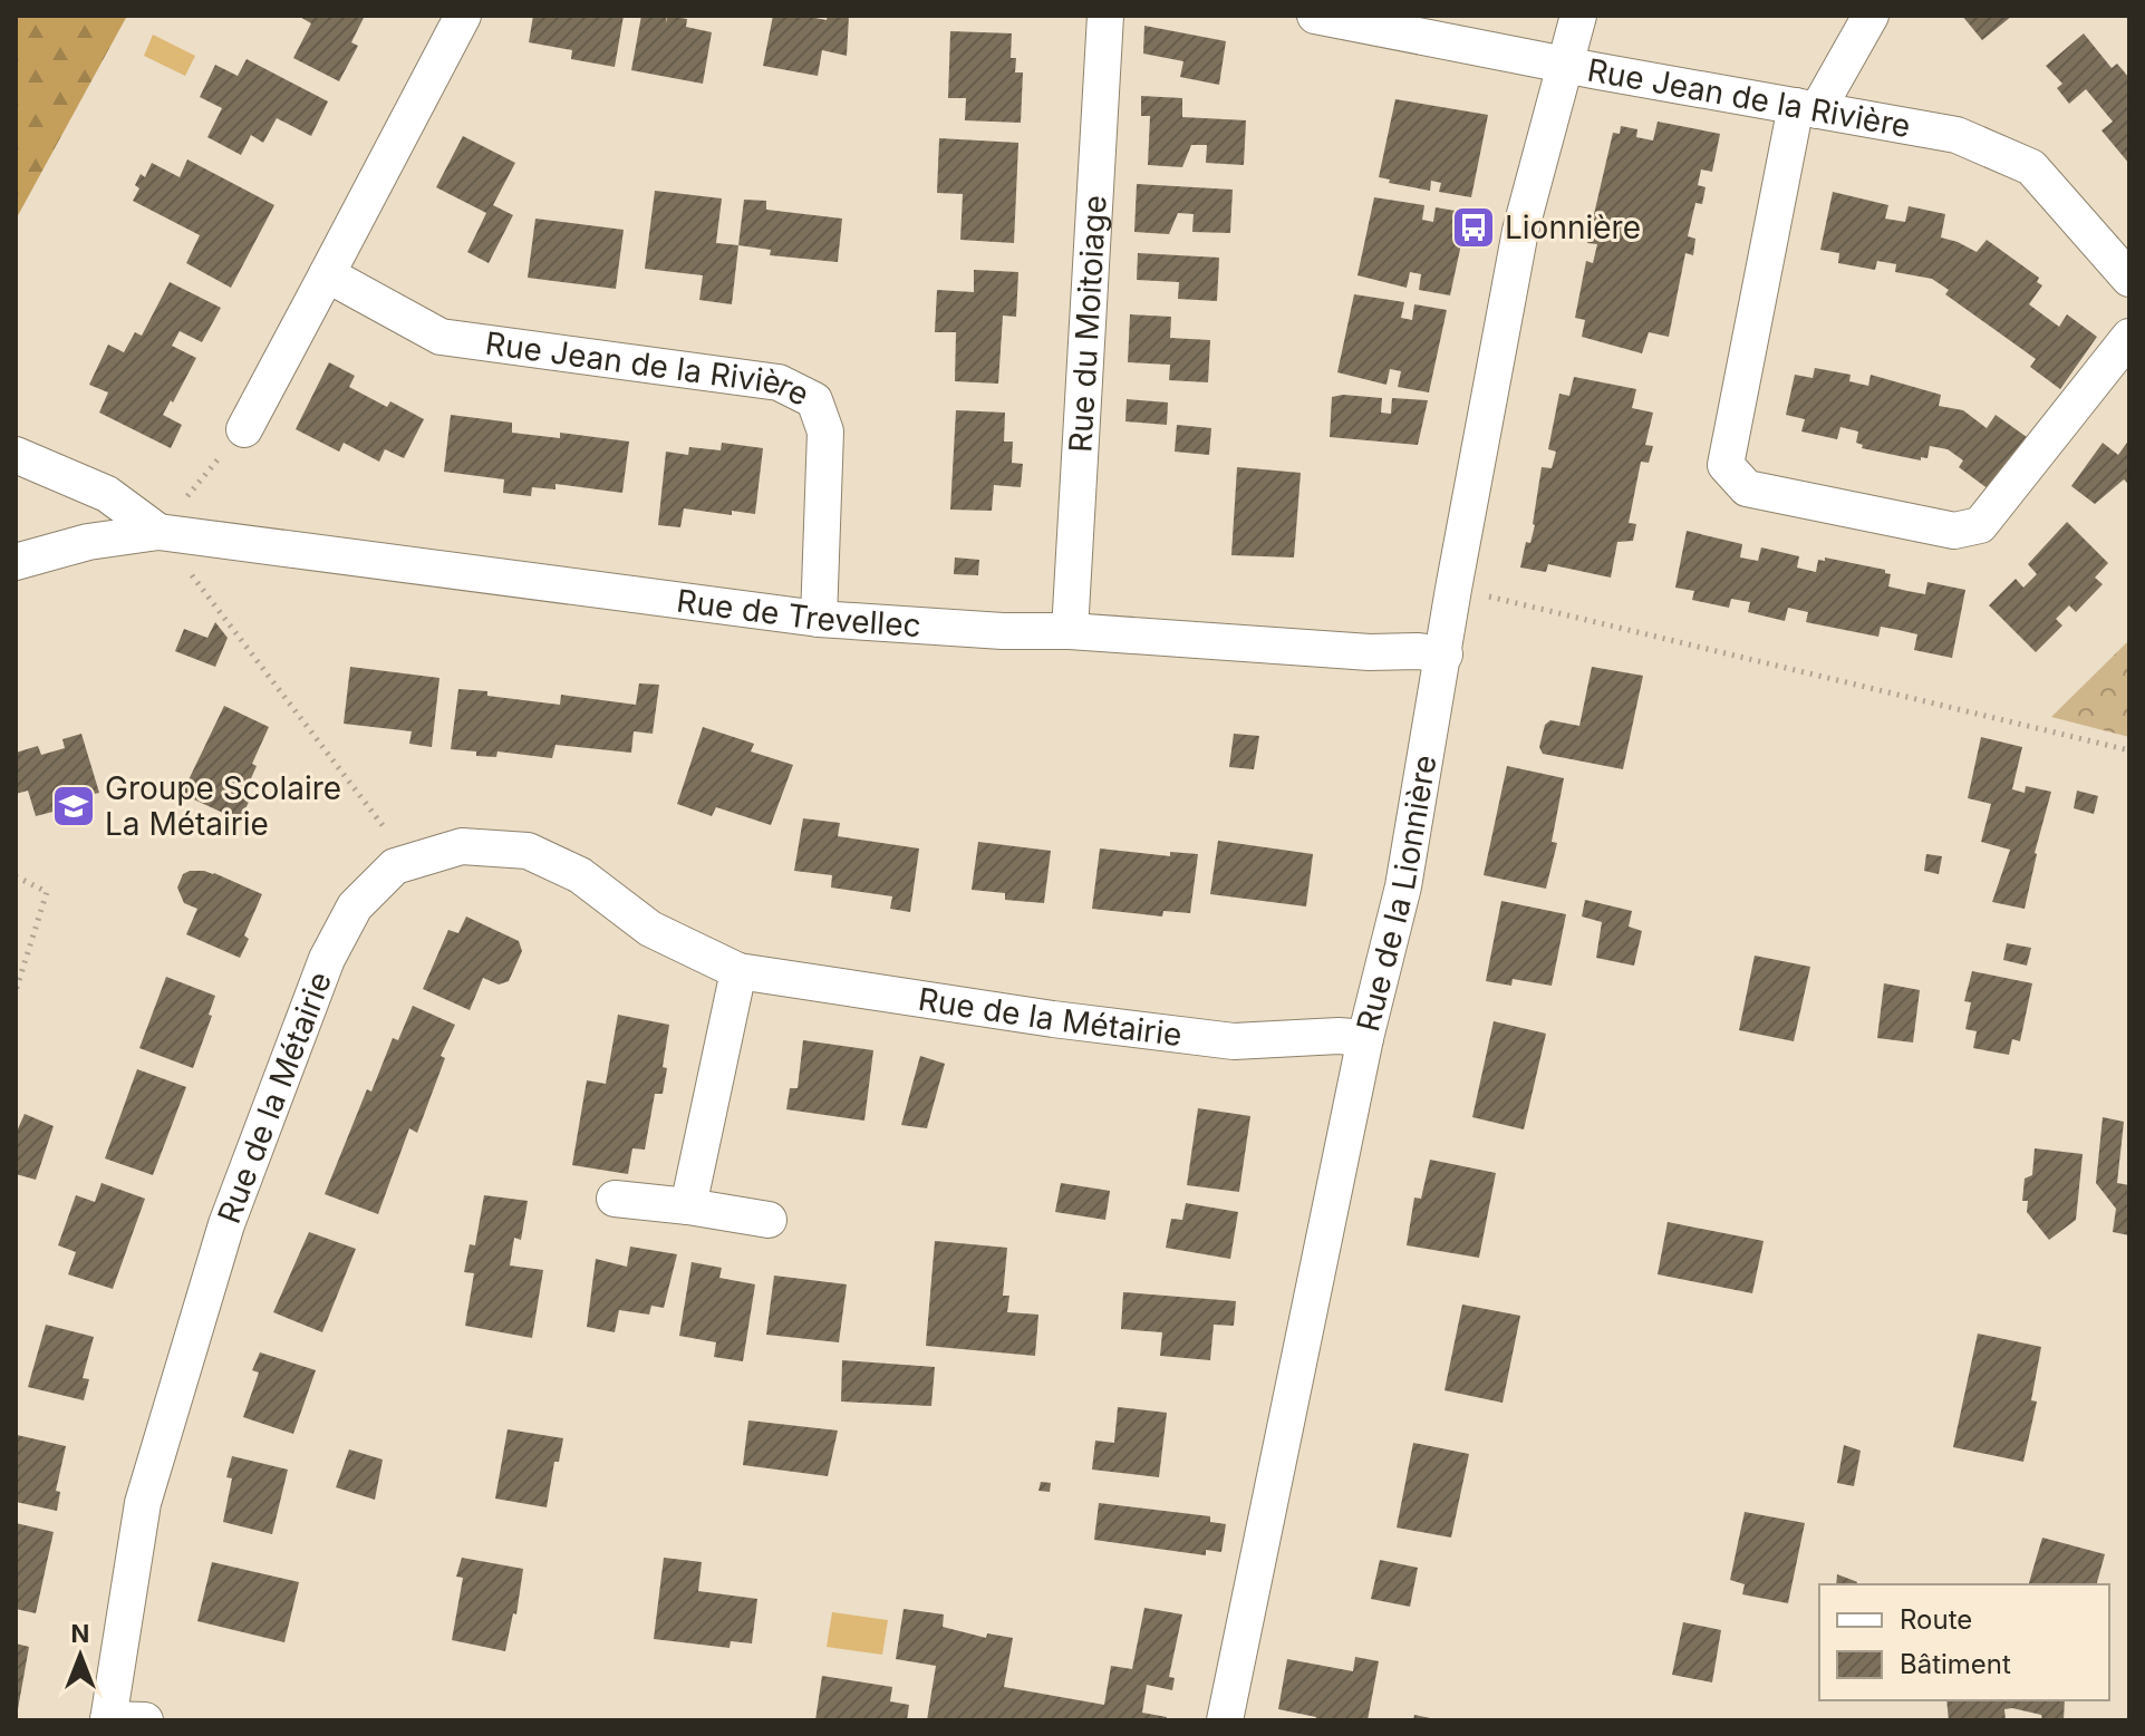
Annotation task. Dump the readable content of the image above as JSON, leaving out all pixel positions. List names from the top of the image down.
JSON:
{
  "streets": {
    "street": [
      "Rue Jean de la Rivière",
      "Rue du Moitoiage",
      "Rue de Trevellec",
      "Rue de la Lionnière",
      "Rue de la Métairie"
    ]
  },
  "crossings": [
    ["Rue Jean de la Rivière", "Rue de Trevellec"],
    ["Rue Jean de la Rivière", "Rue de la Lionnière"],
    ["Rue du Moitoiage", "Rue de Trevellec"],
    ["Rue de Trevellec", "Rue de la Lionnière"],
    ["Rue de la Lionnière", "Rue de la Métairie"]
  ],
  "places": {
    "bus stop": ["Lionnière"],
    "school or university": ["Groupe Scolaire La Métairie"]
  },
  "legend": ["Route", "Bâtiment"],
  "north": "top"
}
